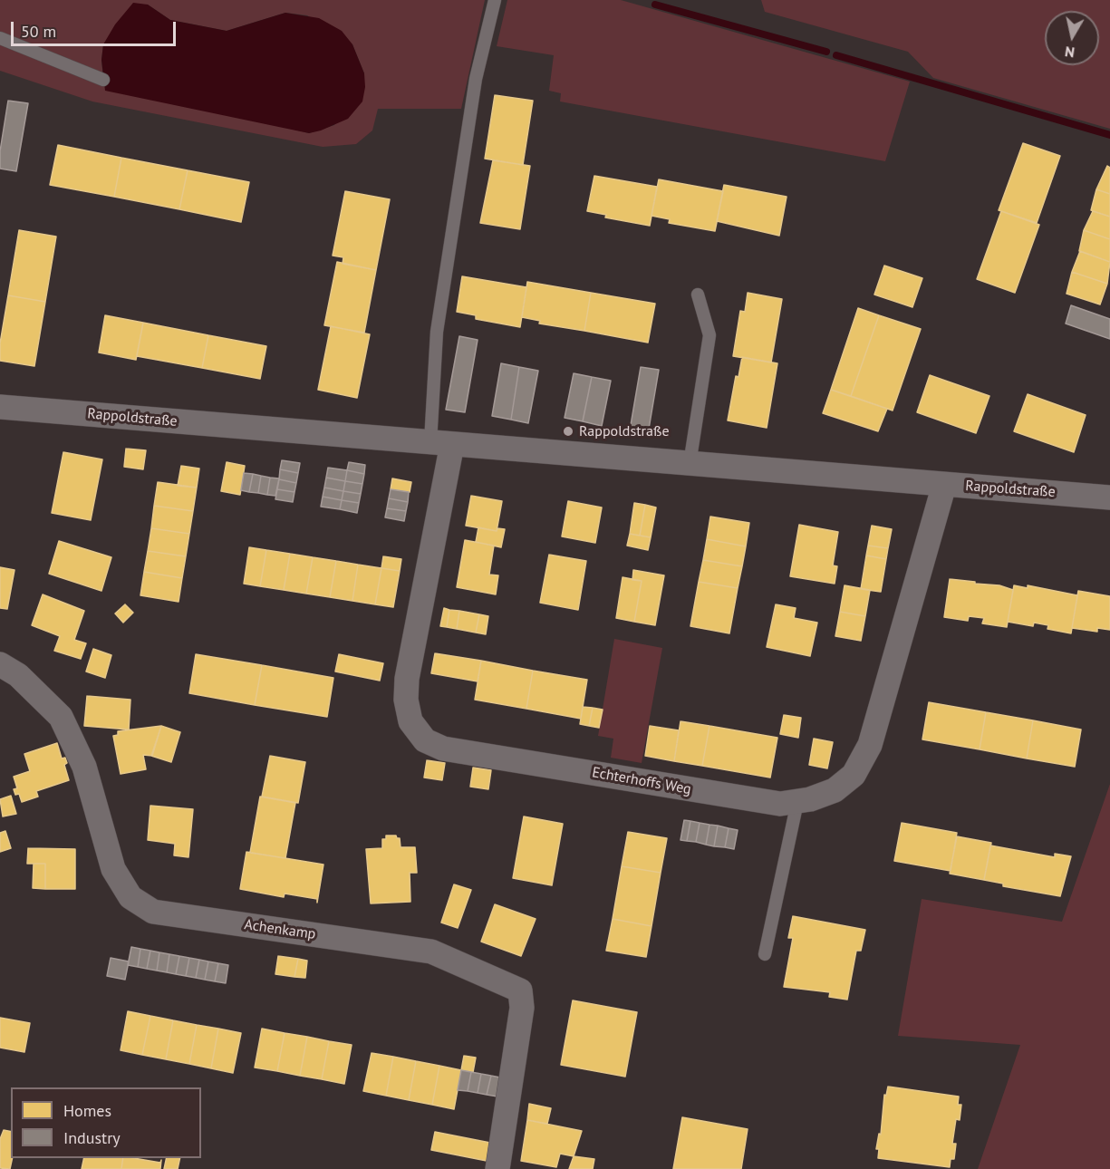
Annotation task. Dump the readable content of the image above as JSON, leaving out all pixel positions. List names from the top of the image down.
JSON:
{
  "streets": {
    "street": ["Rappoldstraße", "Echterhoffs Weg", "Achenkamp"]
  },
  "crossings": [
    ["Rappoldstraße", "Echterhoffs Weg"]
  ],
  "places": ["Rappoldstraße"],
  "legend": ["Homes", "Industry"],
  "scale_bar": "50 m",
  "north": "bottom"
}
